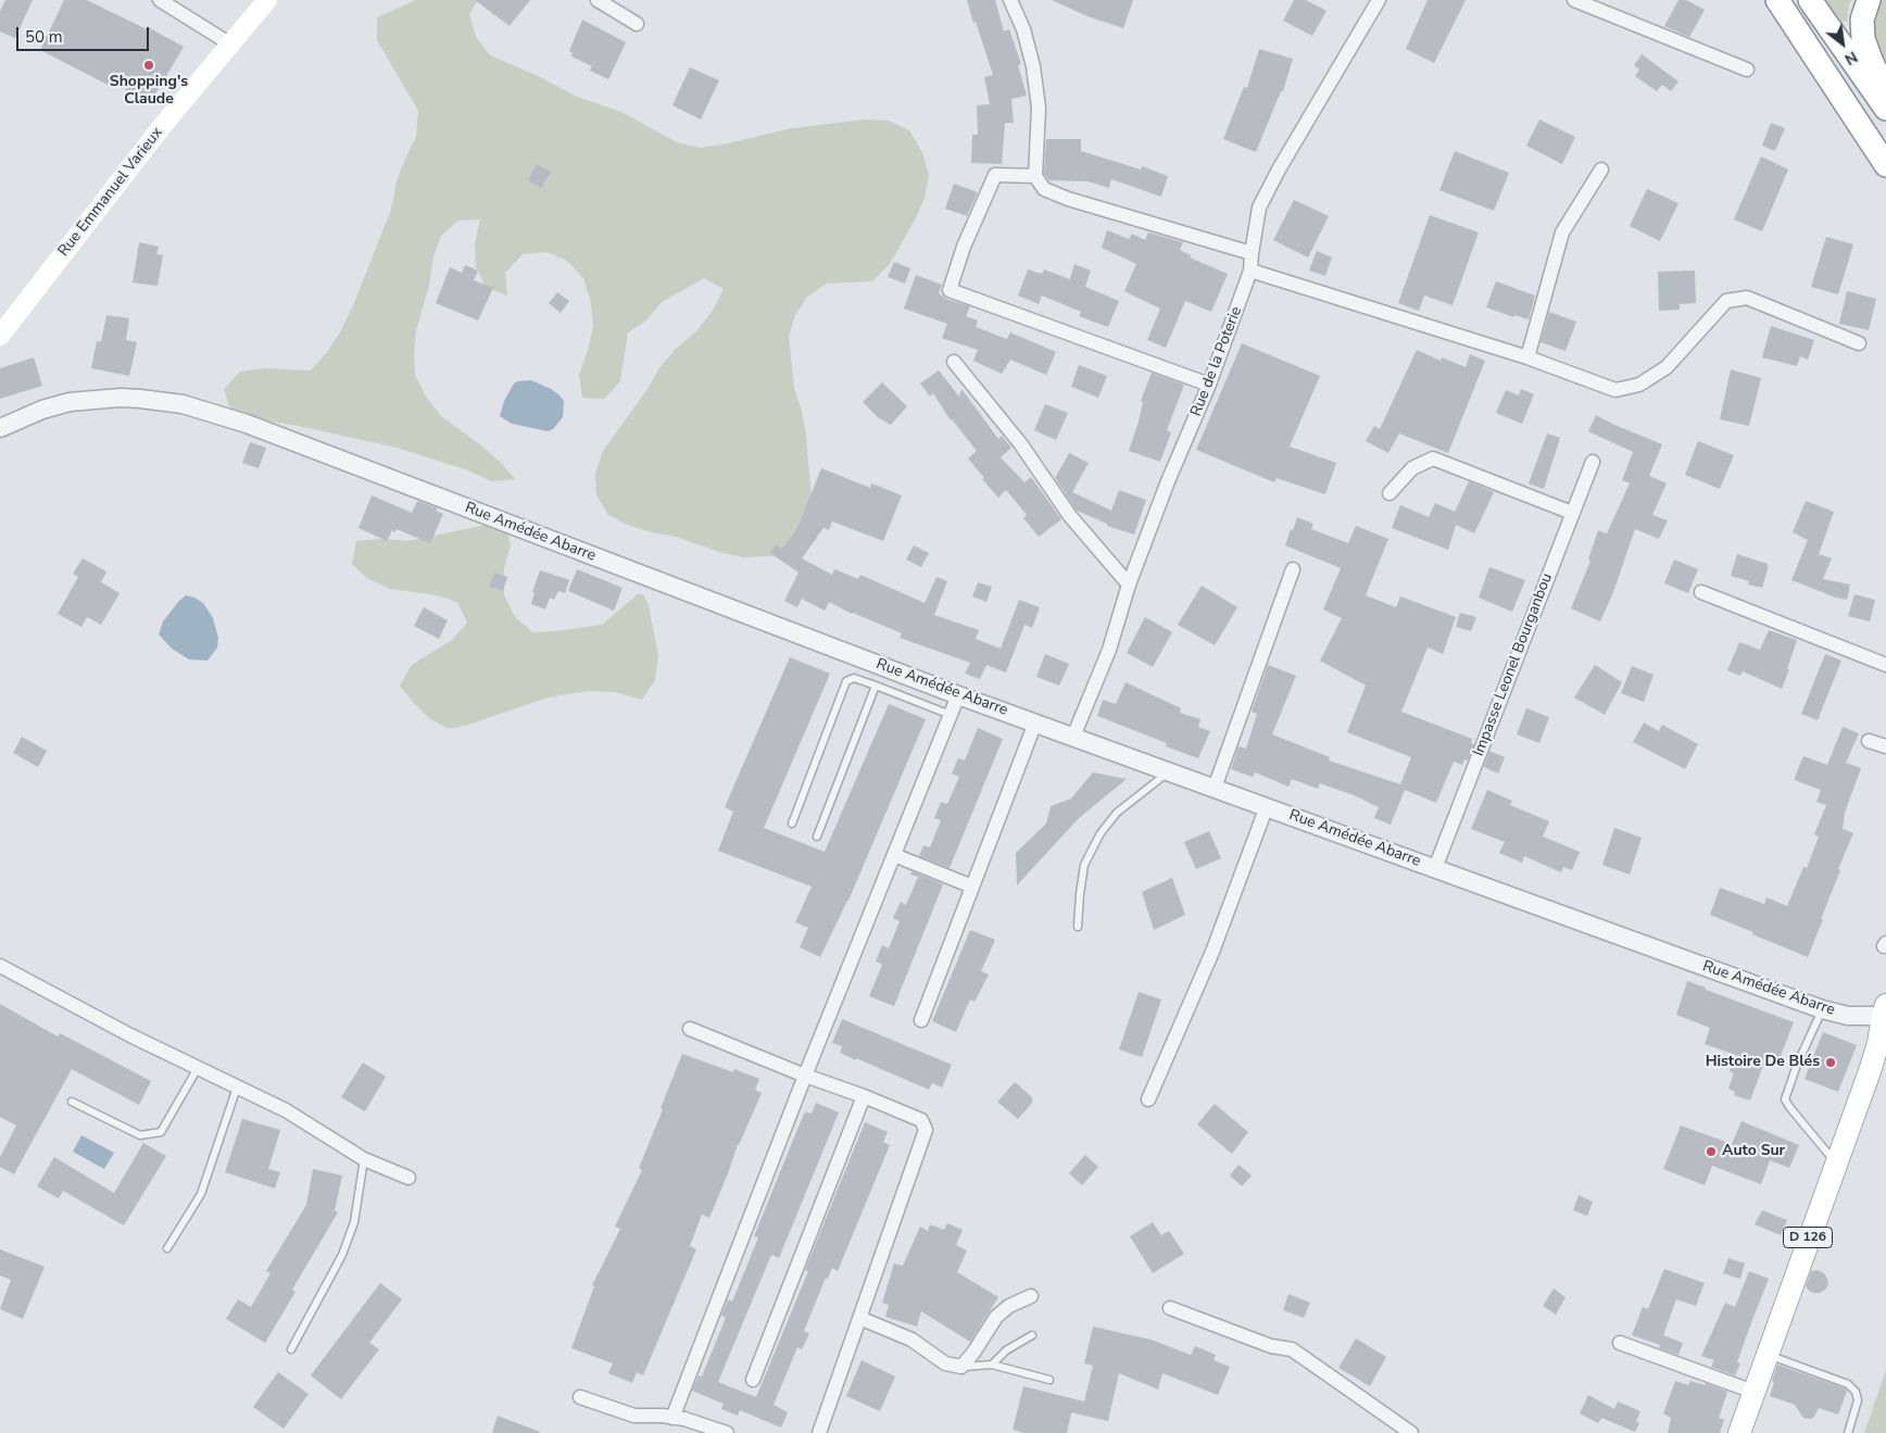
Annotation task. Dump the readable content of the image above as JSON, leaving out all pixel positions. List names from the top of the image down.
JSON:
{
  "streets": {
    "main road": ["Rue Emmanuel Varieux", "D 126"],
    "street": ["Rue de la Poterie", "Rue Amédée Abarre", "Impasse Leonel Bourganbou"]
  },
  "crossings": [
    ["Rue de la Poterie", "Rue Amédée Abarre"],
    ["Rue Amédée Abarre", "Impasse Leonel Bourganbou"],
    ["Rue Amédée Abarre", "D 126"]
  ],
  "places": ["Shopping's Claude", "Histoire De Blés", "Auto Sur"],
  "scale_bar": "50 m",
  "north": "bottom right"
}
